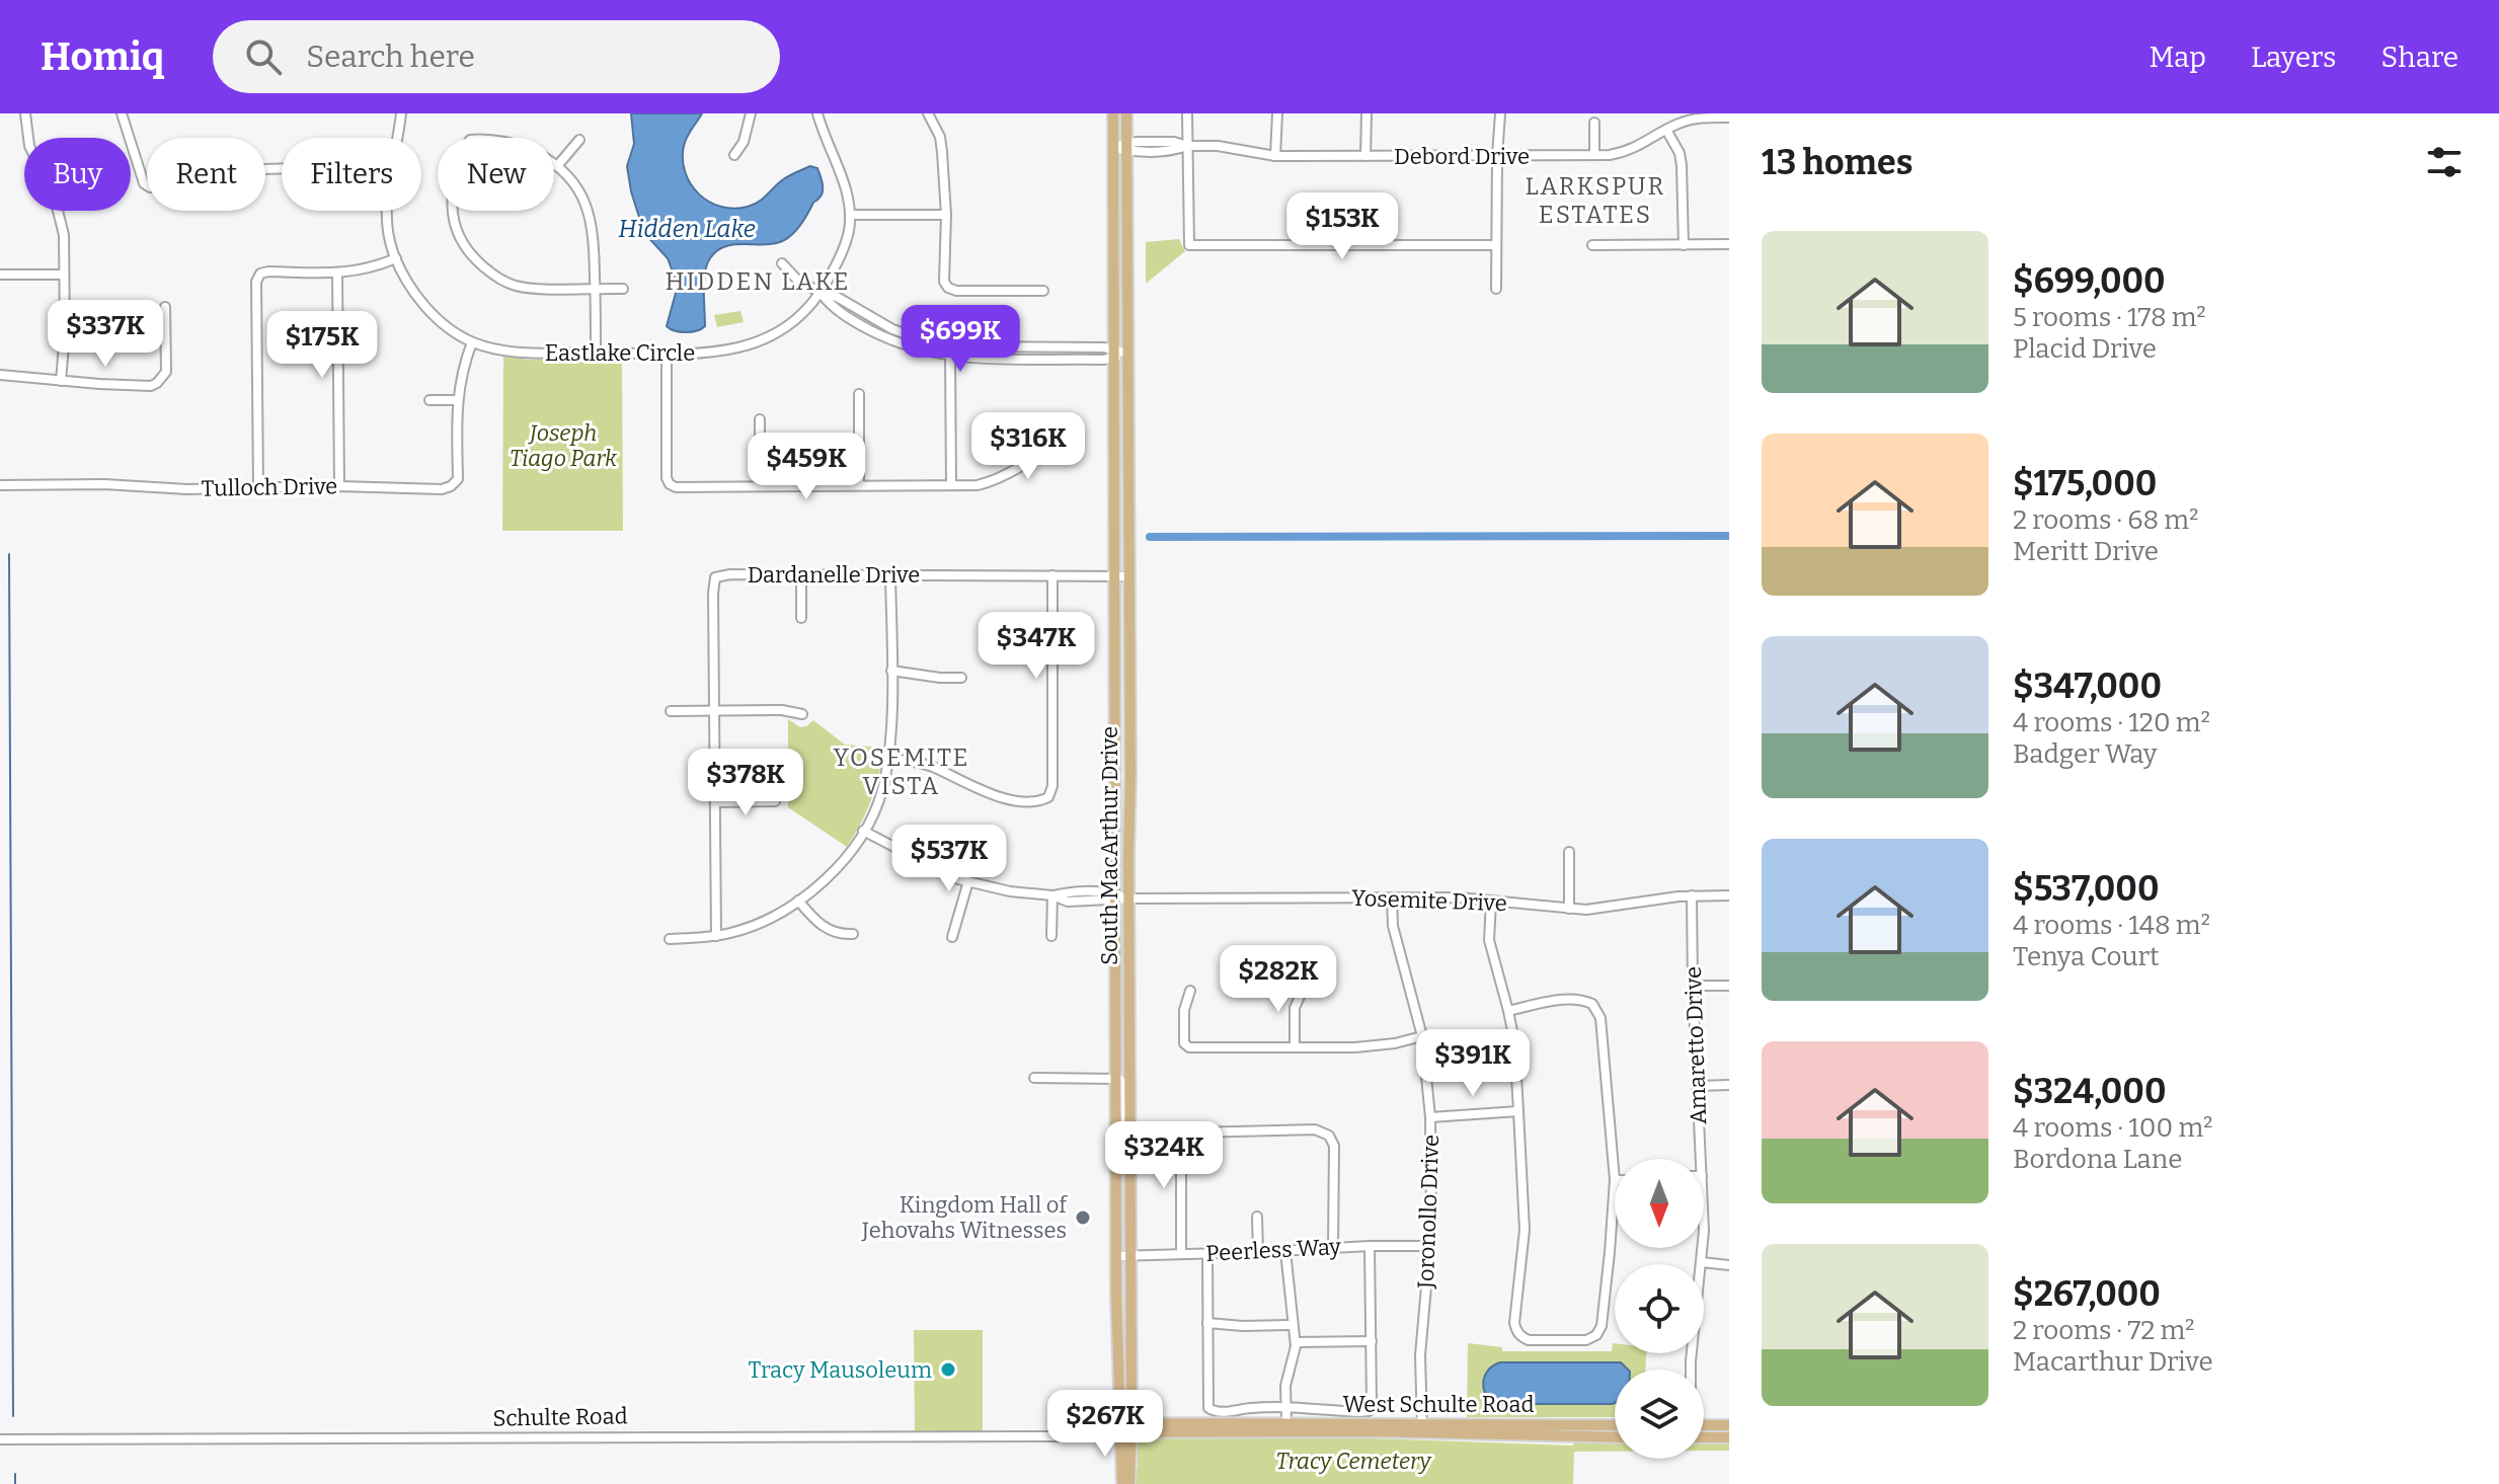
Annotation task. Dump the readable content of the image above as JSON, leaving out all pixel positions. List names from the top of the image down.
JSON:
{
  "streets": {
    "main road": ["South MacArthur Drive", "West Schulte Road", "Schulte Road"],
    "street": [
      "Debord Drive",
      "Eastlake Circle",
      "Tulloch Drive",
      "Dardanelle Drive",
      "Yosemite Drive",
      "Amaretto Drive",
      "Joronollo Drive",
      "Peerless Way"
    ]
  },
  "crossings": [
    ["Debord Drive", "South MacArthur Drive"],
    ["Eastlake Circle", "Tulloch Drive"],
    ["Dardanelle Drive", "South MacArthur Drive"],
    ["South MacArthur Drive", "Yosemite Drive"],
    ["South MacArthur Drive", "Peerless Way"],
    ["South MacArthur Drive", "Schulte Road"],
    ["Yosemite Drive", "Amaretto Drive"],
    ["Yosemite Drive", "Joronollo Drive"],
    ["Joronollo Drive", "Peerless Way"],
    ["Joronollo Drive", "West Schulte Road"],
    ["West Schulte Road", "Schulte Road"]
  ],
  "districts": ["LARKSPUR ESTATES", "HIDDEN LAKE", "YOSEMITE VISTA"],
  "water": ["Hidden Lake"],
  "parks": ["Joseph Tiago Park", "Tracy Cemetery"],
  "places": ["Kingdom Hall of Jehovahs Witnesses", "Tracy Mausoleum"],
  "north": "bottom",
  "page": {
    "header": "Homiq",
    "search": "Search here",
    "nav": ["Map", "Layers", "Share"],
    "heading": "13 homes",
    "chip": [
      "Buy",
      "Rent",
      "Filters",
      "New"
    ],
    "price": [
      "$153K",
      "$337K",
      "$699K",
      "$175K",
      "$316K",
      "$459K",
      "$347K",
      "$378K",
      "$537K",
      "$282K",
      "$391K",
      "$324K",
      "$267K"
    ],
    "list": [
      {
        "name": "$699,000",
        "note": "5 rooms · 178 m² · Placid Drive"
      },
      {
        "name": "$175,000",
        "note": "2 rooms · 68 m² · Meritt Drive"
      },
      {
        "name": "$347,000",
        "note": "4 rooms · 120 m² · Badger Way"
      },
      {
        "name": "$537,000",
        "note": "4 rooms · 148 m² · Tenya Court"
      },
      {
        "name": "$324,000",
        "note": "4 rooms · 100 m² · Bordona Lane"
      },
      {
        "name": "$267,000",
        "note": "2 rooms · 72 m² · Macarthur Drive"
      }
    ]
  }
}
